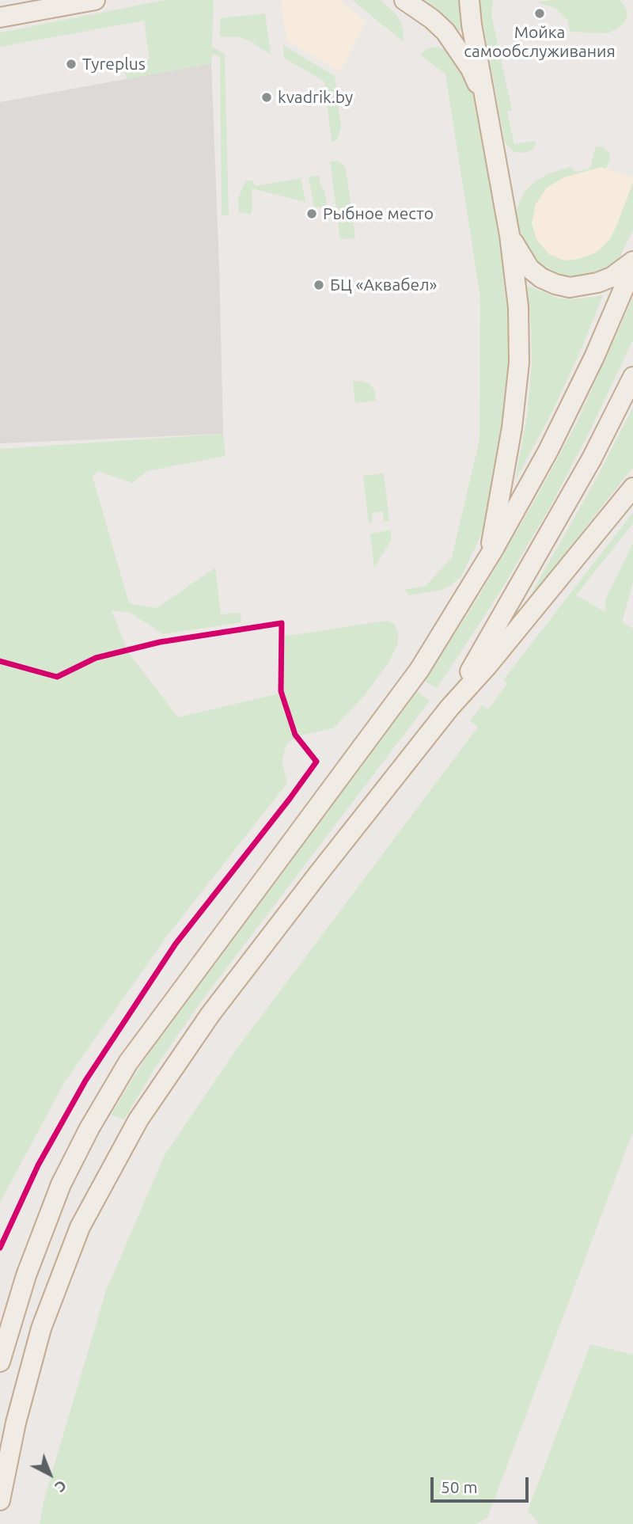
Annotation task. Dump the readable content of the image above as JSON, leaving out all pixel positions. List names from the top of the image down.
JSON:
{
  "places": [
    "Мойка самообслуживания",
    "Tyreplus",
    "kvadrik.by",
    "Рыбное место",
    "БЦ «Аквабел»"
  ],
  "scale_bar": "50 m",
  "north": "bottom right"
}
